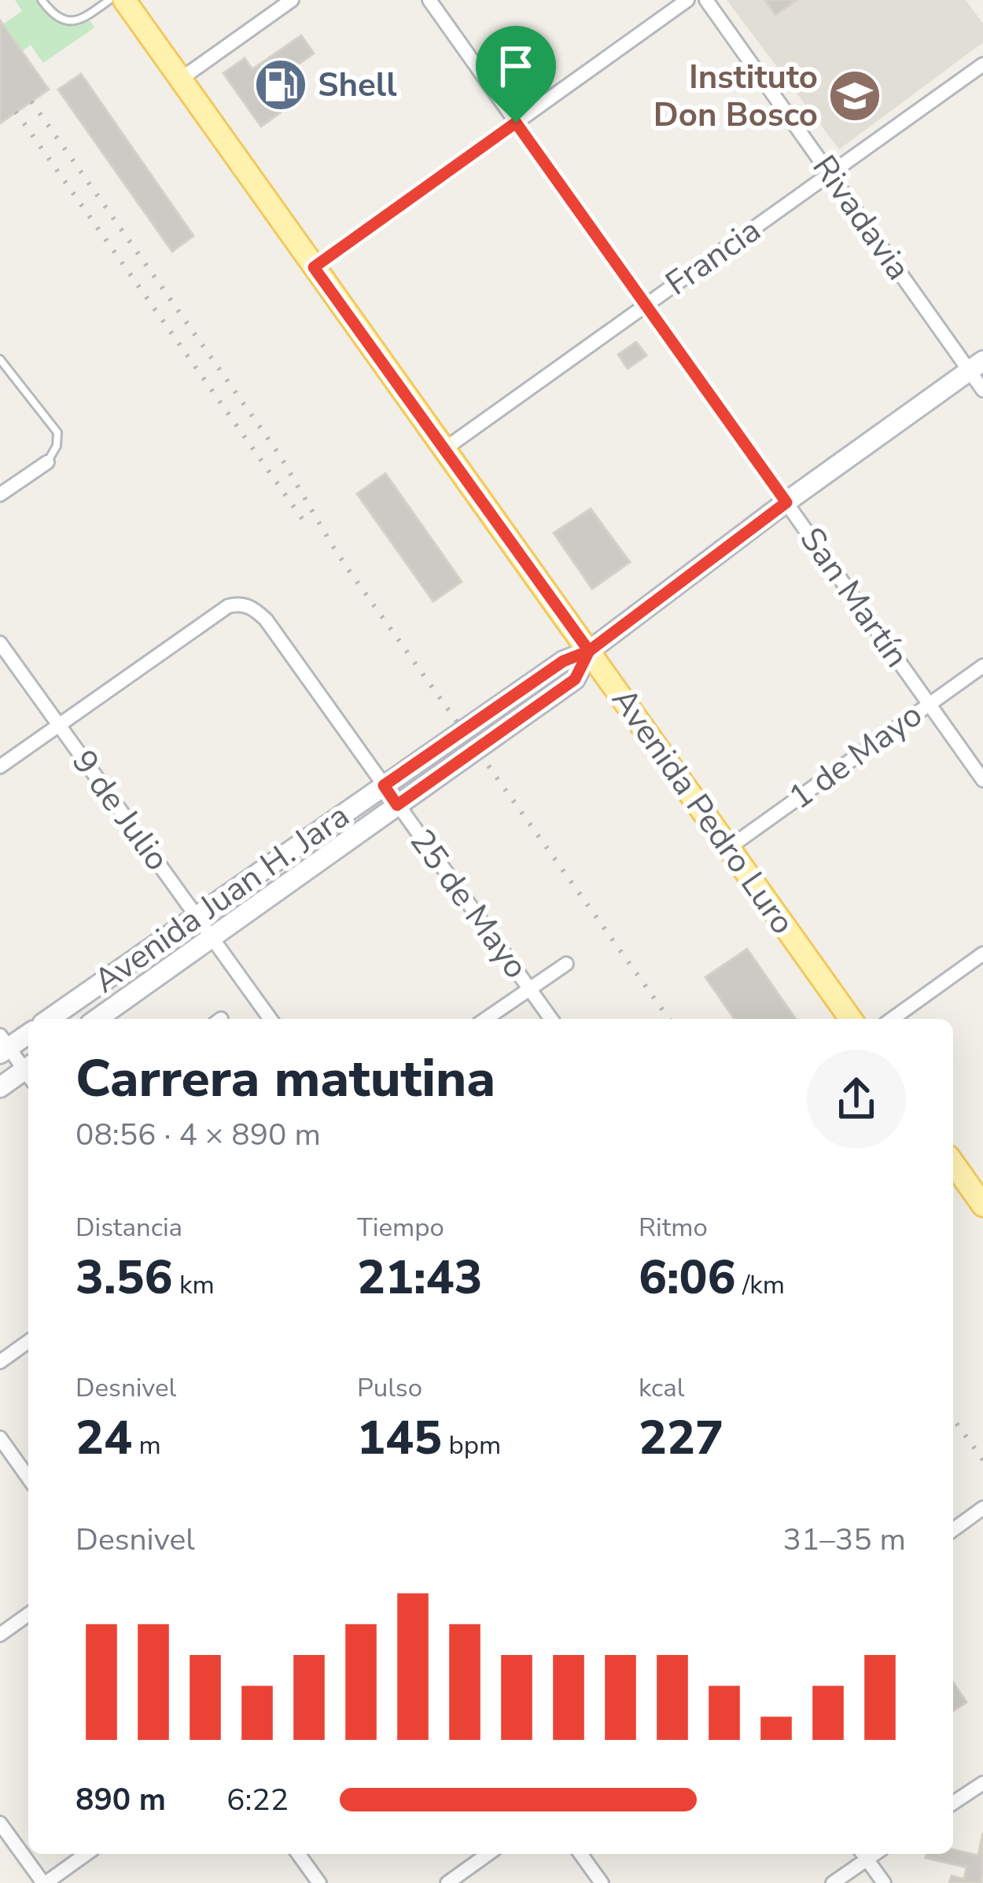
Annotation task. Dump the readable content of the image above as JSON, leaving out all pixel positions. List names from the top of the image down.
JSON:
{
  "streets": {
    "main road": ["Avenida Pedro Luro", "Avenida Juan H. Jara"],
    "street": [
      "Rivadavia",
      "Francia",
      "San Martín",
      "1 de Mayo",
      "9 de Julio",
      "25 de Mayo"
    ]
  },
  "crossings": [
    ["Rivadavia", "Francia"],
    ["Rivadavia", "Avenida Juan H. Jara"],
    ["Francia", "San Martín"],
    ["Francia", "Avenida Pedro Luro"],
    ["San Martín", "1 de Mayo"],
    ["San Martín", "Avenida Juan H. Jara"],
    ["1 de Mayo", "Avenida Pedro Luro"],
    ["9 de Julio", "Avenida Juan H. Jara"],
    ["9 de Julio", "25 de Mayo"],
    ["Avenida Pedro Luro", "Avenida Juan H. Jara"],
    ["Avenida Juan H. Jara", "25 de Mayo"]
  ],
  "places": {
    "fuel station": ["Shell"],
    "school or university": ["Instituto Don Bosco"]
  },
  "page": {
    "heading": ["Carrera matutina", "08:56 · 4 × 890 m"],
    "stats": [
      ["Distancia", "3.56 km"],
      ["Tiempo", "21:43"],
      ["Ritmo", "6:06 /km"],
      ["Desnivel", "24 m"],
      ["Pulso", "145 bpm"],
      ["kcal", "227"]
    ],
    "chart": ["Desnivel", "31–35 m"],
    "list": [
      {
        "name": "890 m",
        "note": "6:22"
      }
    ]
  }
}
